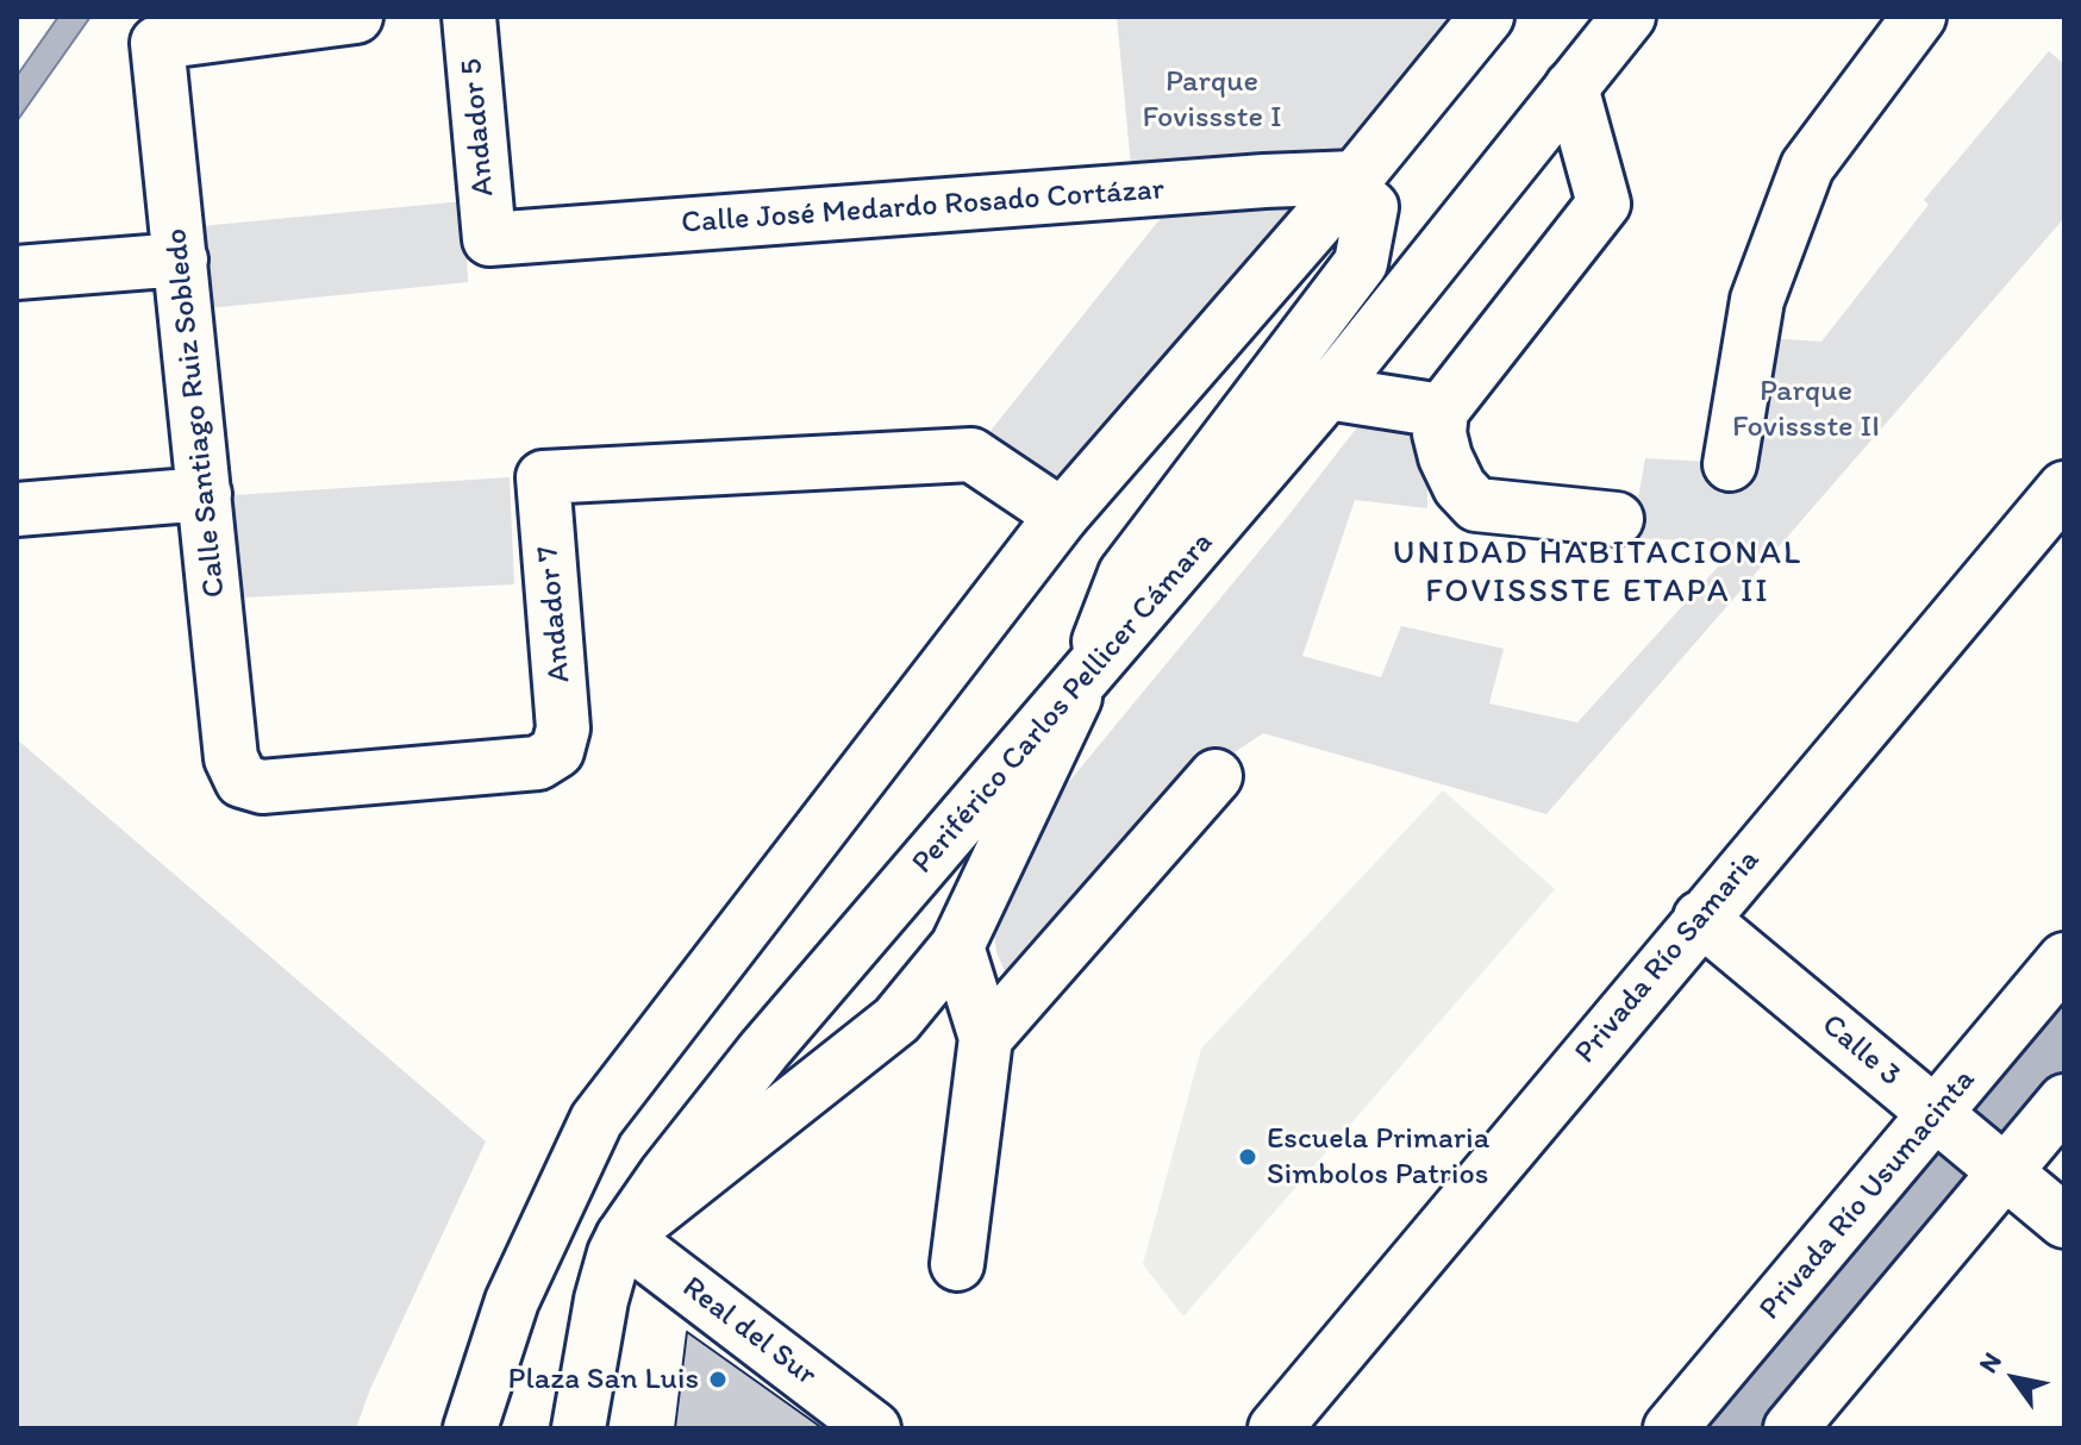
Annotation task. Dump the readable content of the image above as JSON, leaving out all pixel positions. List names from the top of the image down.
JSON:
{
  "streets": {
    "street": [
      "Andador 5",
      "Calle José Medardo Rosado Cortázar",
      "Calle Santiago Ruiz Sobledo",
      "Andador 7",
      "Periférico Carlos Pellicer Cámara",
      "Privada Río Samaria",
      "Calle 3",
      "Privada Río Usumacinta",
      "Real del Sur"
    ]
  },
  "crossings": [
    ["Andador 5", "Calle José Medardo Rosado Cortázar"],
    ["Calle Santiago Ruiz Sobledo", "Andador 7"],
    ["Periférico Carlos Pellicer Cámara", "Real del Sur"],
    ["Privada Río Samaria", "Calle 3"],
    ["Calle 3", "Privada Río Usumacinta"]
  ],
  "districts": ["UNIDAD HABITACIONAL FOVISSSTE ETAPA II"],
  "parks": ["Parque Fovissste I", "Parque Fovissste II"],
  "places": ["Escuela Primaria Simbolos Patrios", "Plaza San Luis"],
  "north": "top left"
}
